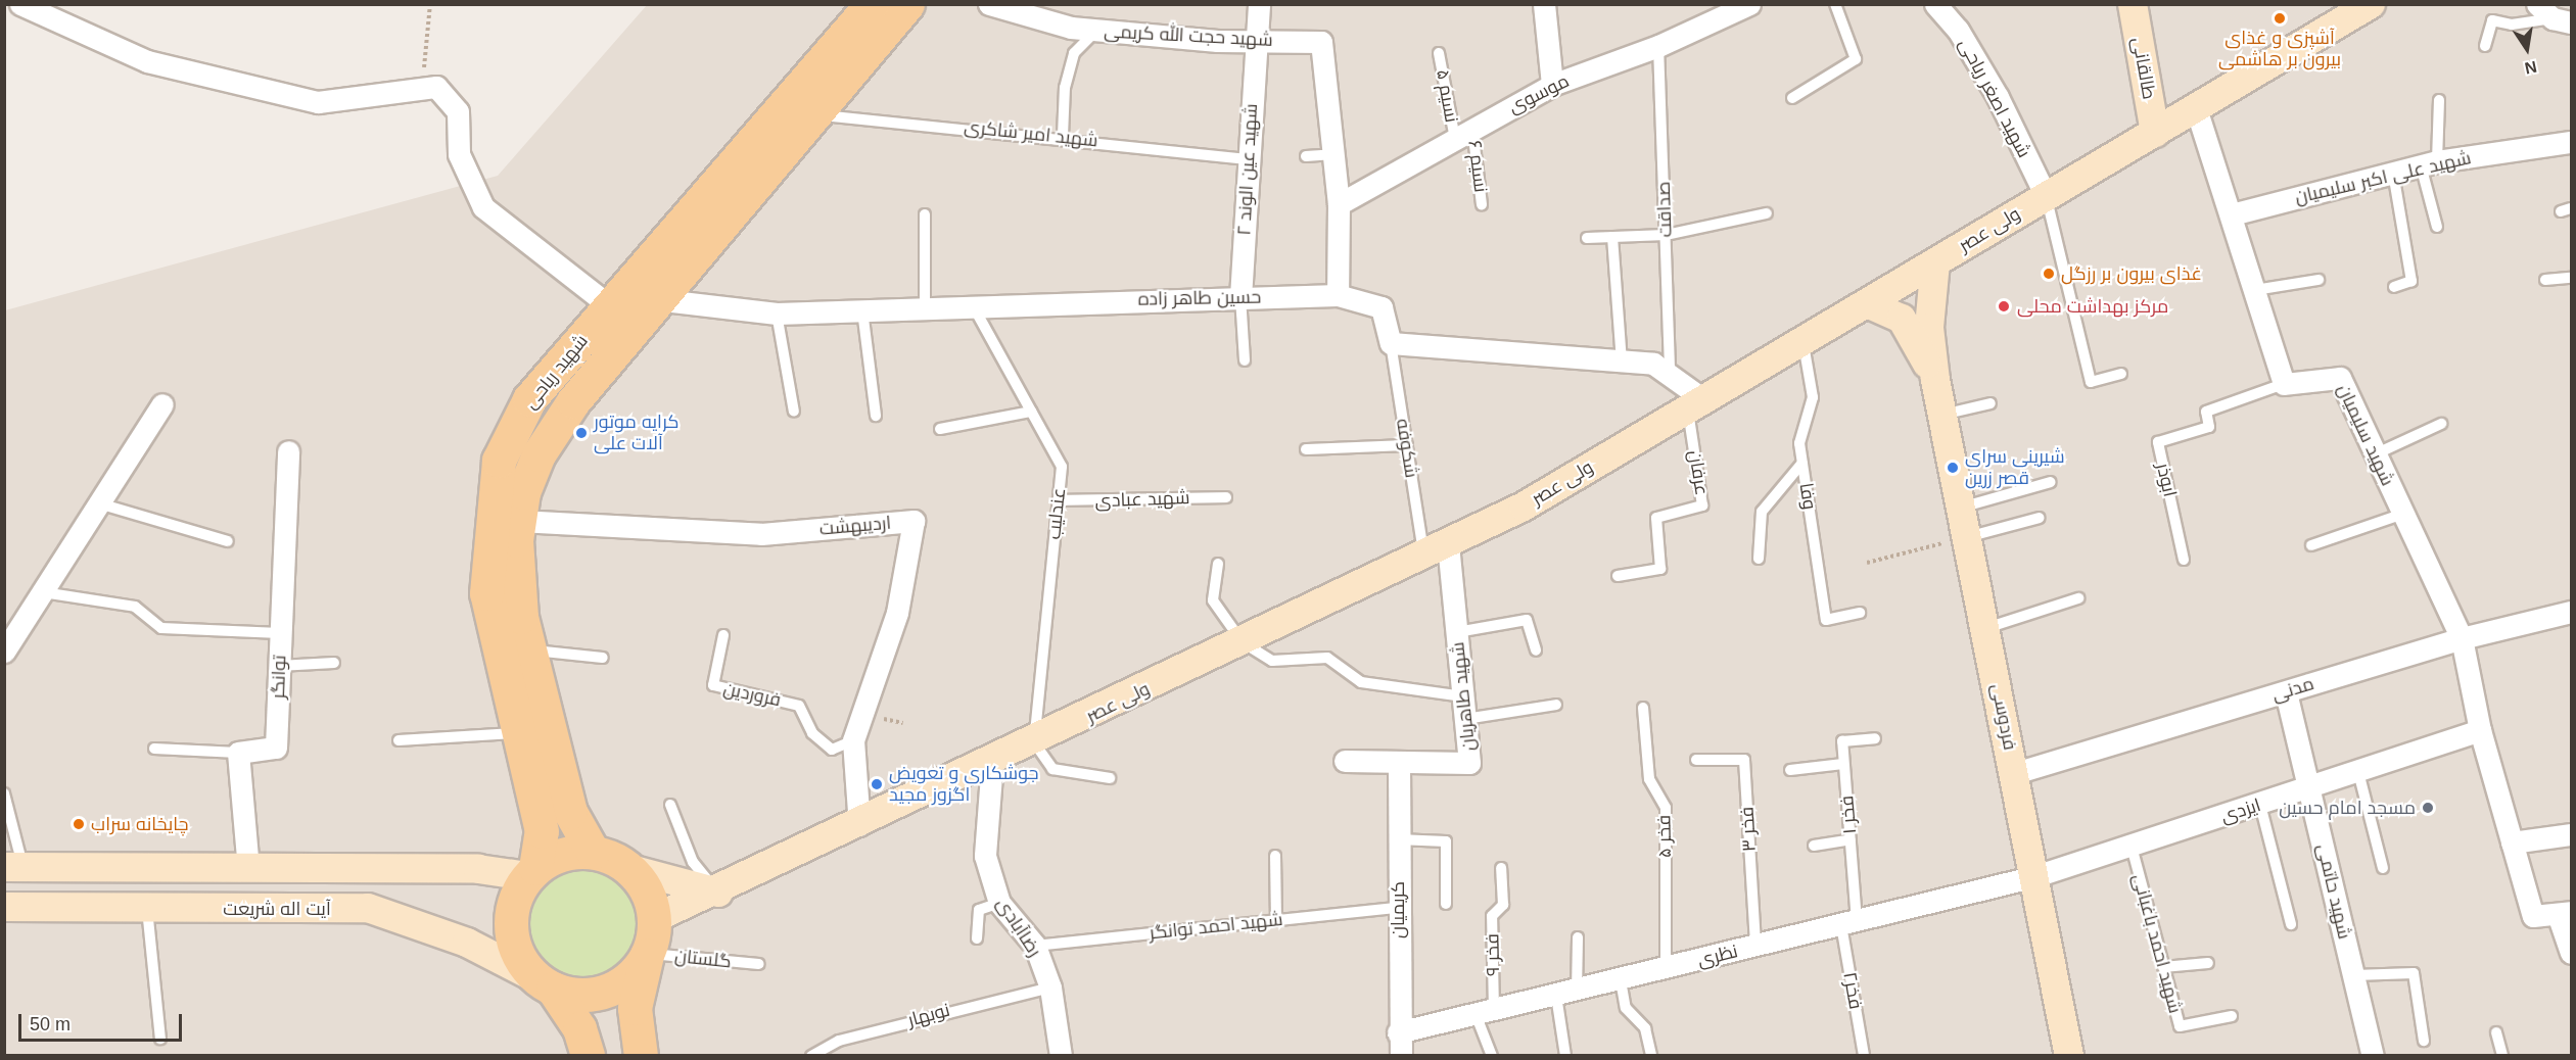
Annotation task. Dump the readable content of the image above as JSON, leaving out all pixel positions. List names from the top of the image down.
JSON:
{
  "streets": {
    "main road": ["شهید ریاحی"],
    "street": [
      "شهید حجت الله کریمی",
      "طالقانی",
      "موسوی",
      "شهید اصغر ریاحی",
      "شهید عین الوند ۲",
      "شهید علی اکبر سلیمیان",
      "ولی عصر",
      "حسین طاهر زاده",
      "شهید سلیمیان",
      "اردیبهشت",
      "توانگر",
      "مدنی",
      "شهید طاهریان",
      "فردوسی",
      "ایزدی",
      "شهید حاتمی",
      "آیت اله شریعت",
      "کریمیان",
      "رضاآبادی",
      "نظری"
    ],
    "lane": [
      "نسیم ۵",
      "شهید امیر شاکری",
      "نسیم ۶",
      "صداقت",
      "شکوفه",
      "عرفان",
      "ابوذر",
      "وفا",
      "شهید عبادی",
      "عندلیب",
      "فروردین",
      "فخر ۱",
      "فخر ۳",
      "فخر ۵",
      "شهید احمد توانگر",
      "شهید احمد باغبانی",
      "فخر ۹",
      "گلستان",
      "فخر۲",
      "نوبهار"
    ]
  },
  "crossings": [
    ["شهید حجت الله کریمی", "موسوی"],
    ["شهید حجت الله کریمی", "شهید عین الوند ۲"],
    ["شهید حجت الله کریمی", "حسین طاهر زاده"],
    ["طالقانی", "ولی عصر"],
    ["موسوی", "نسیم ۵"],
    ["موسوی", "نسیم ۶"],
    ["موسوی", "صداقت"],
    ["نسیم ۵", "نسیم ۶"],
    ["شهید اصغر ریاحی", "ولی عصر"],
    ["شهید امیر شاکری", "شهید عین الوند ۲"],
    ["شهید امیر شاکری", "شهید ریاحی"],
    ["شهید عین الوند ۲", "حسین طاهر زاده"],
    ["ولی عصر", "شهید ریاحی"],
    ["ولی عصر", "شکوفه"],
    ["ولی عصر", "عرفان"],
    ["ولی عصر", "وفا"],
    ["ولی عصر", "عندلیب"],
    ["ولی عصر", "اردیبهشت"],
    ["ولی عصر", "شهید طاهریان"],
    ["ولی عصر", "فردوسی"],
    ["ولی عصر", "آیت اله شریعت"],
    ["ولی عصر", "رضاآبادی"],
    ["ولی عصر", "گلستان"],
    ["حسین طاهر زاده", "شهید ریاحی"],
    ["حسین طاهر زاده", "شکوفه"],
    ["حسین طاهر زاده", "عندلیب"],
    ["شهید ریاحی", "اردیبهشت"],
    ["شهید ریاحی", "آیت اله شریعت"],
    ["شهید ریاحی", "گلستان"],
    ["شهید سلیمیان", "ابوذر"],
    ["شهید سلیمیان", "مدنی"],
    ["شکوفه", "شهید طاهریان"],
    ["شهید عبادی", "عندلیب"],
    ["اردیبهشت", "فروردین"],
    ["مدنی", "فردوسی"],
    ["مدنی", "شهید حاتمی"],
    ["شهید طاهریان", "کریمیان"],
    ["فردوسی", "ایزدی"],
    ["فردوسی", "نظری"],
    ["ایزدی", "شهید حاتمی"],
    ["ایزدی", "شهید احمد باغبانی"],
    ["ایزدی", "نظری"],
    ["فخر ۱", "نظری"],
    ["فخر ۱", "فخر۲"],
    ["فخر ۳", "نظری"],
    ["فخر ۵", "نظری"],
    ["آیت اله شریعت", "گلستان"],
    ["کریمیان", "شهید احمد توانگر"],
    ["کریمیان", "نظری"],
    ["شهید احمد توانگر", "رضاآبادی"],
    ["رضاآبادی", "نوبهار"],
    ["فخر ۹", "نظری"],
    ["نظری", "فخر۲"]
  ],
  "places": [
    "آشپزی و غذای بیرون بر هاشمی",
    "غذای بیرون بر رزگل",
    "مرکز بهداشت محلی",
    "کرایه موتور آلات علی",
    "شیرینی سرای قصر زرین",
    "جوشکاری و تعویض اگزوز مجید",
    "مسجد امام حسین",
    "چایخانه سراب"
  ],
  "scale_bar": "50 m",
  "north": "bottom"
}
